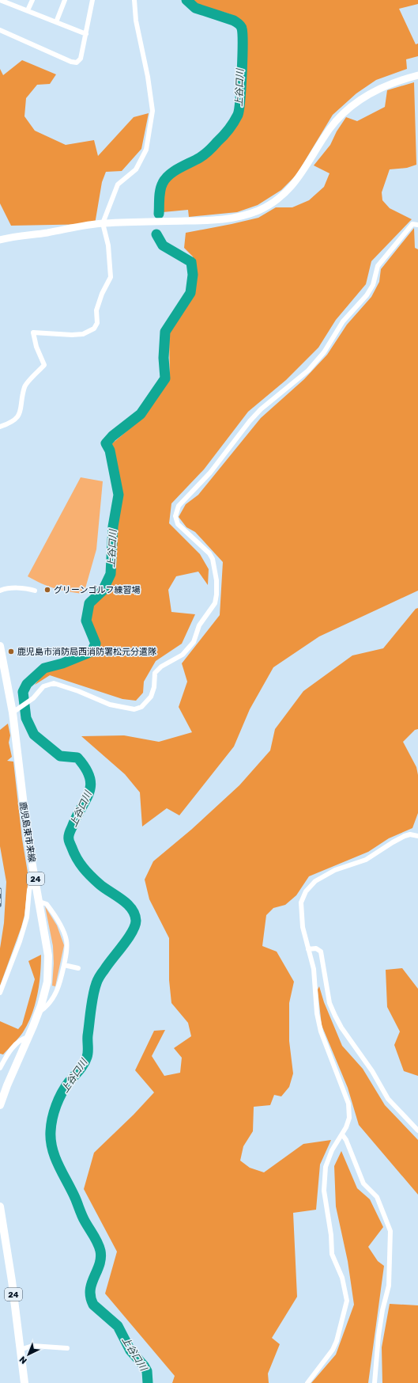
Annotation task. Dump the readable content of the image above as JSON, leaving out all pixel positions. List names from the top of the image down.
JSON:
{
  "streets": {
    "main road": ["鹿児島東市来線", "24"]
  },
  "water": ["上谷口川"],
  "places": ["グリーンゴルフ練習場", "鹿児島市消防局西消防署松元分遣隊"],
  "north": "bottom left"
}
